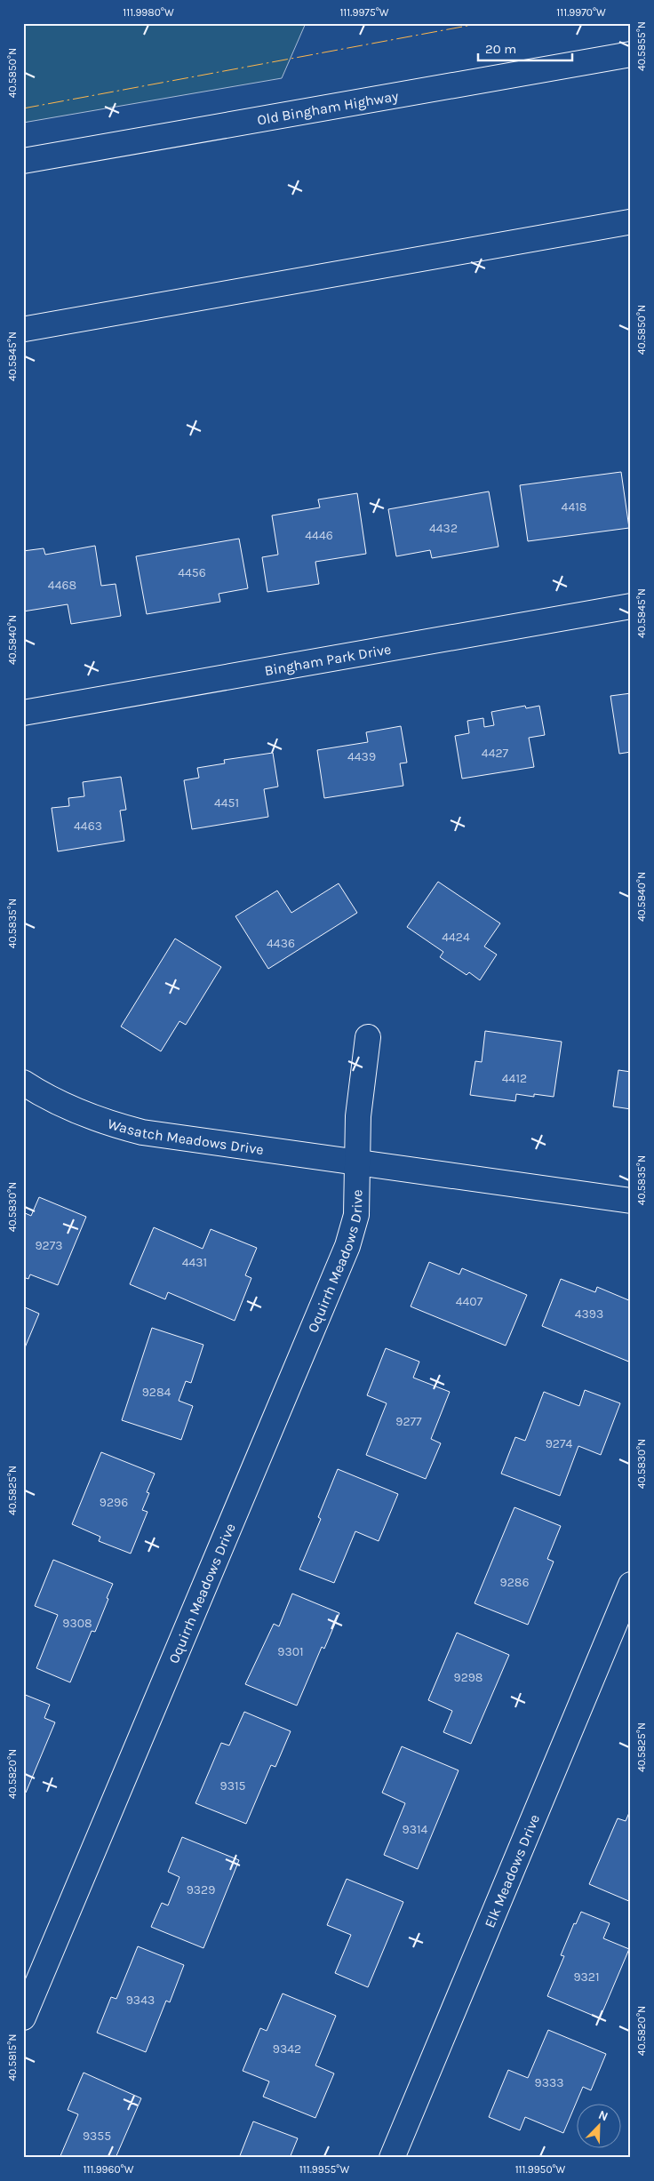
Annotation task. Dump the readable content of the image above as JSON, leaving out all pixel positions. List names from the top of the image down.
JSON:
{
  "streets": {
    "street": [
      "Old Bingham Highway",
      "Bingham Park Drive",
      "Wasatch Meadows Drive",
      "Oquirrh Meadows Drive",
      "Elk Meadows Drive"
    ]
  },
  "crossings": [
    ["Wasatch Meadows Drive", "Oquirrh Meadows Drive"]
  ],
  "house_numbers": [
    "4418",
    "4432",
    "4446",
    "4456",
    "4468",
    "4427",
    "4439",
    "4451",
    "4463",
    "4424",
    "4436",
    "4412",
    "9273",
    "4431",
    "4407",
    "4393",
    "9284",
    "9277",
    "9274",
    "9296",
    "9286",
    "9308",
    "9301",
    "9298",
    "9315",
    "9314",
    "9329",
    "9321",
    "9343",
    "9342",
    "9333",
    "9355"
  ],
  "scale_bar": "20 m",
  "north": "top right",
  "coordinates": [
    "111.9980°W",
    "111.9975°W",
    "111.9970°W",
    "40.5855°N",
    "40.5850°N",
    "40.5845°N",
    "40.5840°N",
    "40.5835°N",
    "40.5830°N",
    "40.5825°N",
    "40.5820°N",
    "40.5815°N",
    "111.9960°W",
    "111.9955°W",
    "111.9950°W"
  ]
}
